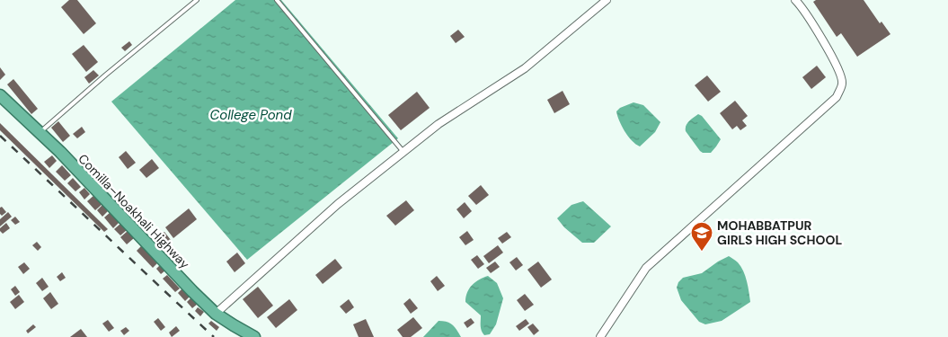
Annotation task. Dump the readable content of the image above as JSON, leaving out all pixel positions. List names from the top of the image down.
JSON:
{
  "streets": {
    "highway": ["Comilla–Noakhali Highway"]
  },
  "water": ["College Pond"],
  "places": {
    "school or university": ["MOHABBATPUR GIRLS HIGH SCHOOL"]
  }
}
